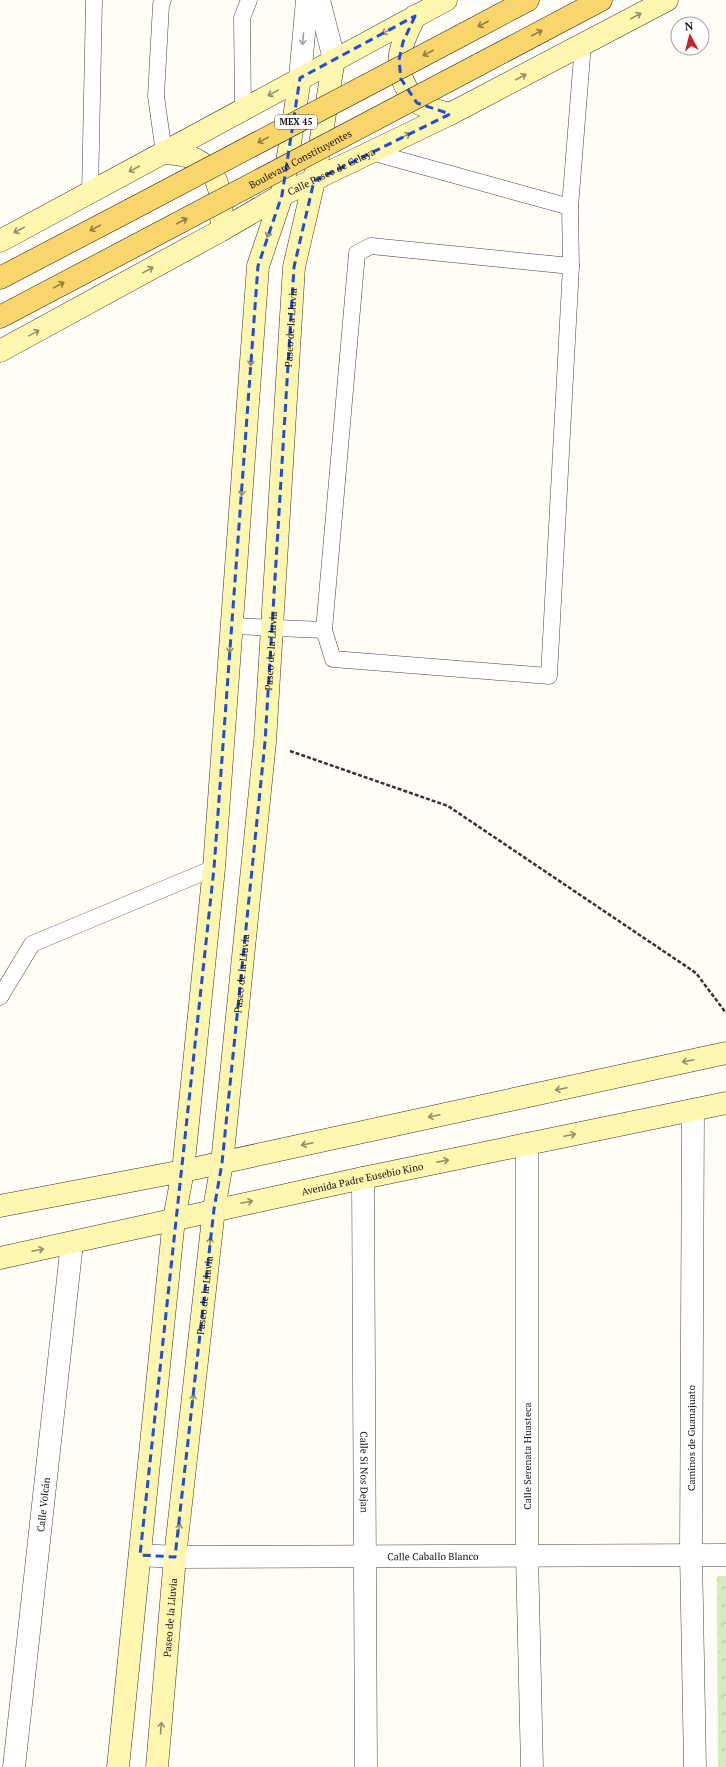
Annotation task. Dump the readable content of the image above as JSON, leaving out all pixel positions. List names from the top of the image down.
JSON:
{
  "streets": {
    "main road": ["MEX 45", "Boulevard Constituyentes"],
    "street": [
      "Calle Paseo de Celaya",
      "Paseo de la Lluvia",
      "Avenida Padre Eusebio Kino",
      "Caminos de Guanajuato",
      "Calle Serenata Huasteca",
      "Calle Si Nos Dejan",
      "Calle Volcán",
      "Calle Caballo Blanco"
    ]
  },
  "crossings": [
    ["Calle Paseo de Celaya", "Paseo de la Lluvia"],
    ["Paseo de la Lluvia", "Avenida Padre Eusebio Kino"],
    ["Paseo de la Lluvia", "Calle Caballo Blanco"],
    ["Avenida Padre Eusebio Kino", "Caminos de Guanajuato"],
    ["Avenida Padre Eusebio Kino", "Calle Serenata Huasteca"],
    ["Avenida Padre Eusebio Kino", "Calle Si Nos Dejan"],
    ["Avenida Padre Eusebio Kino", "Calle Volcán"],
    ["Caminos de Guanajuato", "Calle Caballo Blanco"],
    ["Calle Serenata Huasteca", "Calle Caballo Blanco"],
    ["Calle Si Nos Dejan", "Calle Caballo Blanco"]
  ],
  "north": "top"
}
